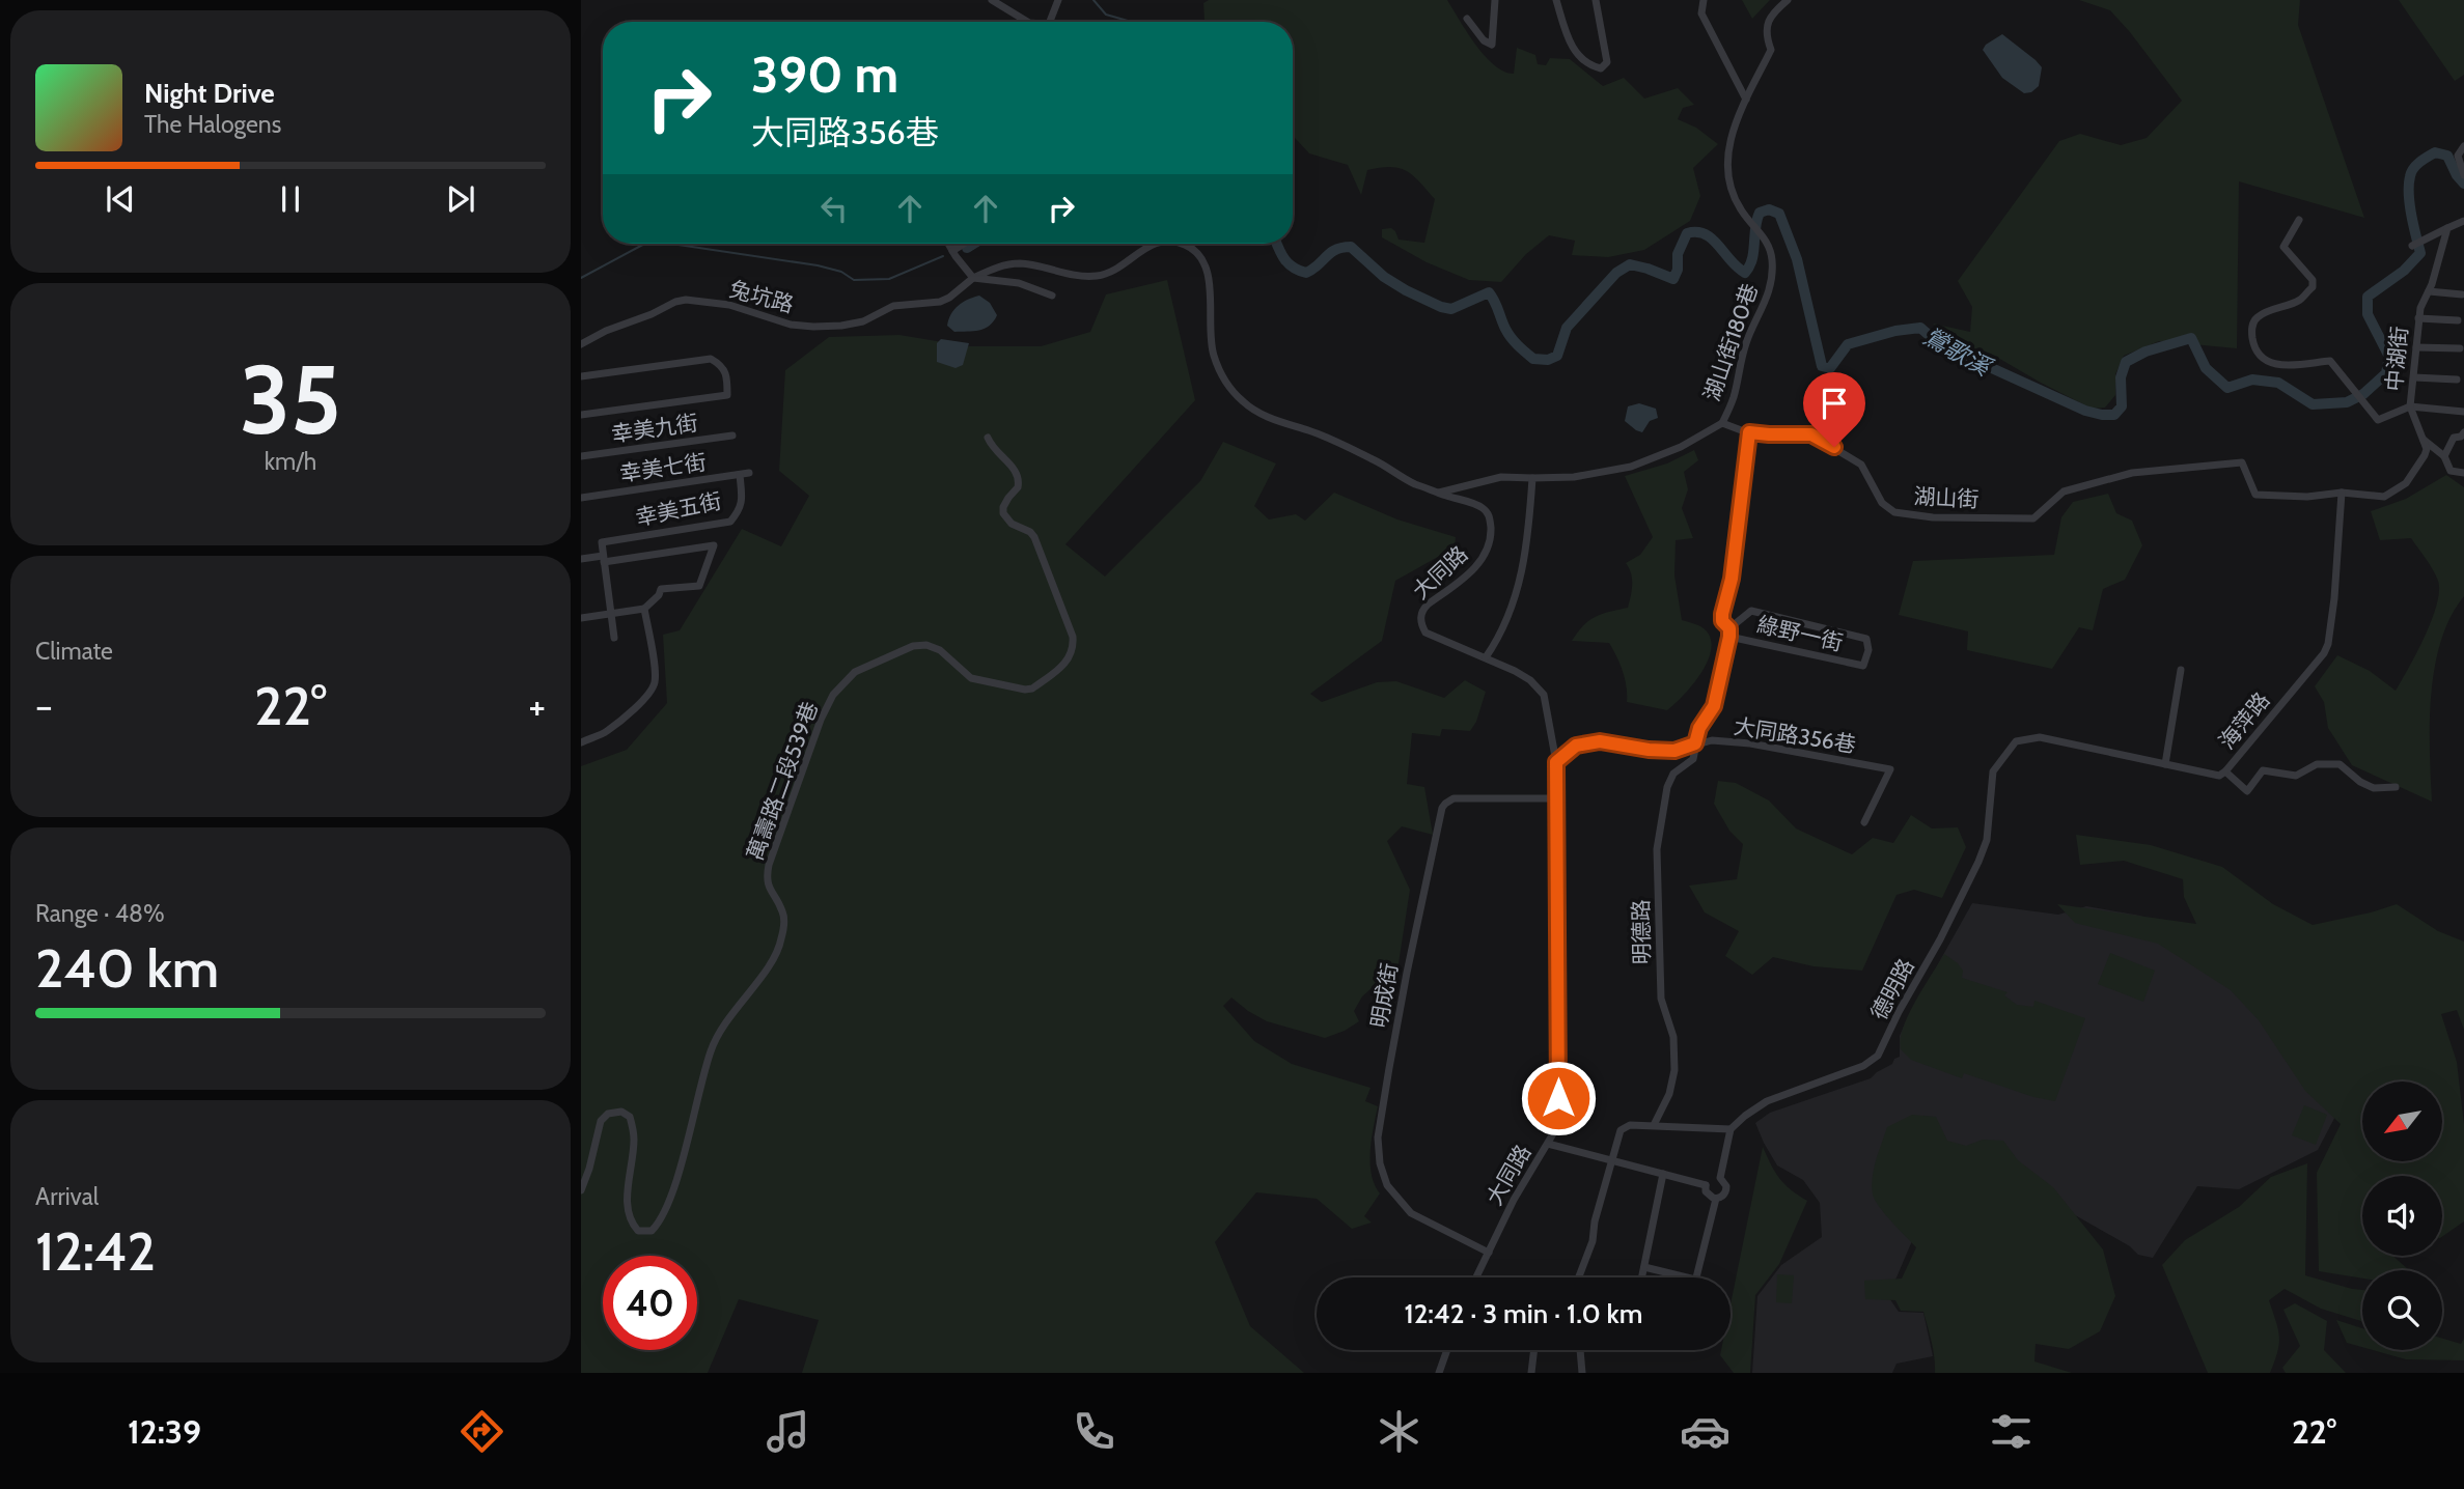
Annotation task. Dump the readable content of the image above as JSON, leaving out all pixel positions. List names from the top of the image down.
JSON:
{
  "streets": {
    "street": [
      "兔坑路",
      "湖山街180巷",
      "中湖街",
      "幸美九街",
      "幸美七街",
      "湖山街",
      "幸美五街",
      "大同路",
      "綠野一街",
      "海萍路",
      "大同路356巷",
      "萬壽路二段539巷",
      "明德路",
      "德明路",
      "明成街"
    ]
  },
  "crossings": [
    ["兔坑路", "大同路"],
    ["湖山街180巷", "湖山街"],
    ["幸美七街", "幸美五街"],
    ["湖山街", "海萍路"],
    ["湖山街", "明德路"],
    ["大同路", "大同路356巷"],
    ["大同路", "明成街"],
    ["綠野一街", "明德路"],
    ["海萍路", "德明路"],
    ["大同路356巷", "明德路"]
  ],
  "water": ["鶯歌溪"],
  "north": "bottom left",
  "page": {
    "turn": ["390 m", "大同路356巷"],
    "song": ["Night Drive", "The Halogens"],
    "tile": [
      ["35", "km/h"],
      "Climate",
      ["Range · 48%", "240 km"],
      ["Arrival", "12:42"]
    ],
    "heat": ["−", "22°", "+"],
    "limit": "40",
    "trip": "12:42 · 3 min · 1.0 km",
    "tabs": ["12:39", "22°"]
  }
}
